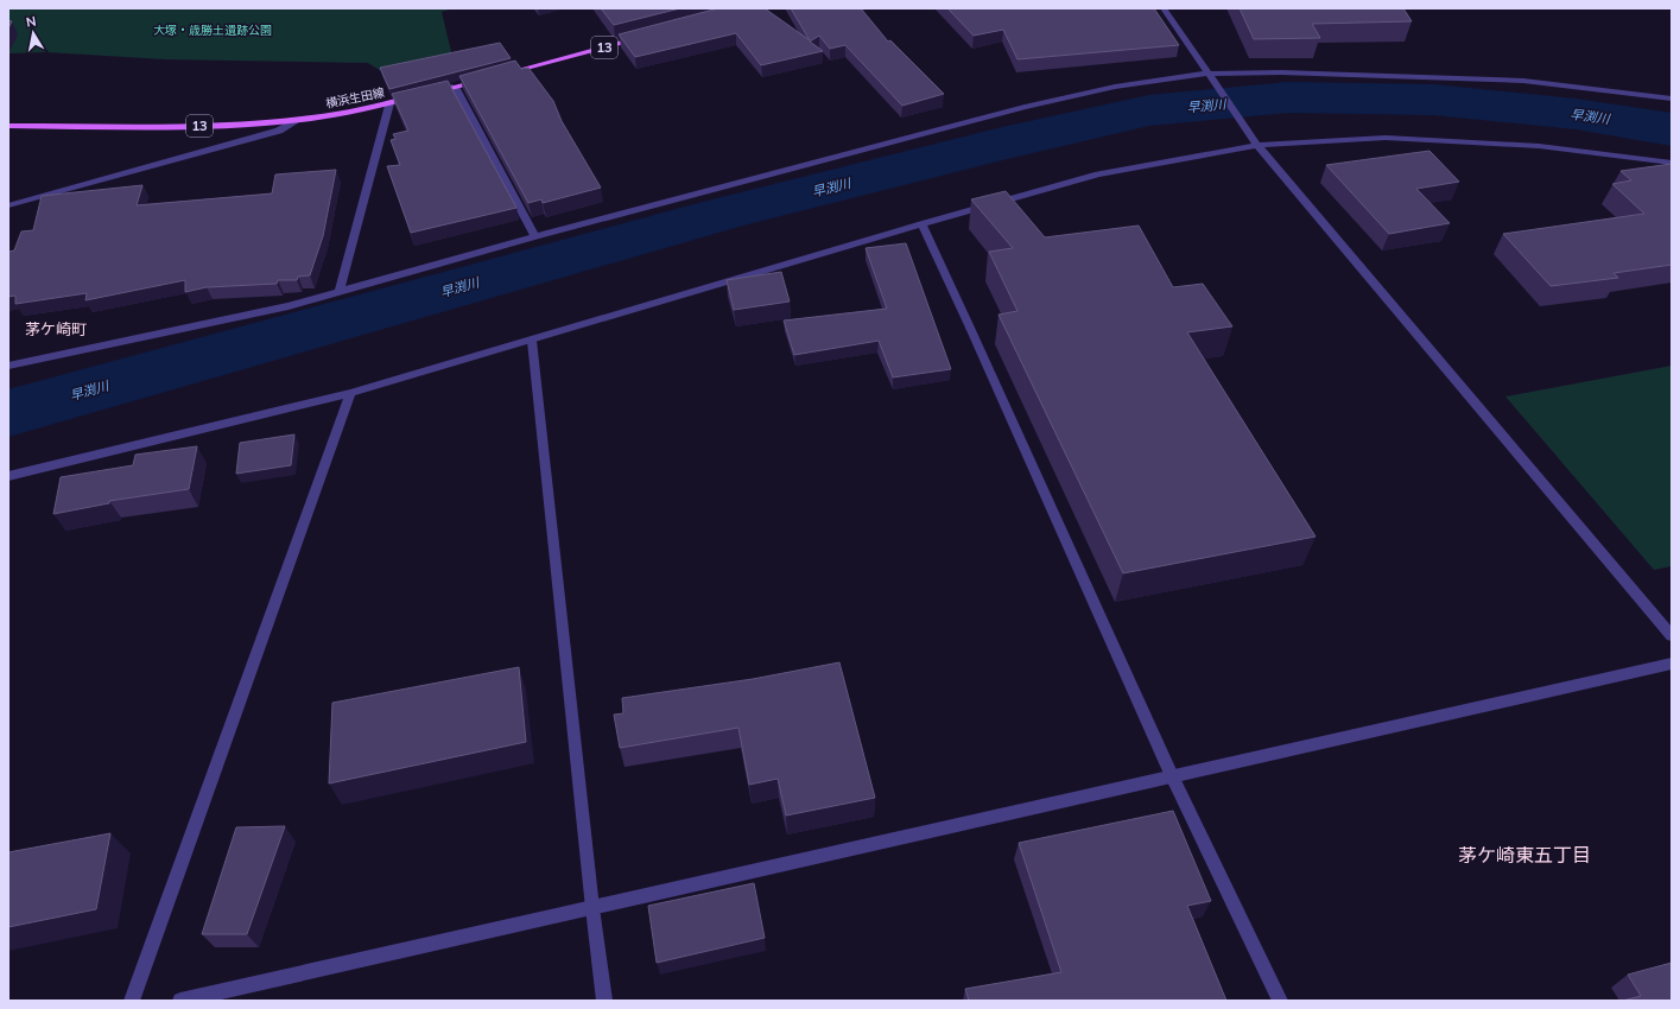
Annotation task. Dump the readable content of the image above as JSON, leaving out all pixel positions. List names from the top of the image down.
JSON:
{
  "streets": {
    "main road": ["13", "横浜生田線"]
  },
  "districts": ["茅ケ崎町", "茅ケ崎東五丁目"],
  "water": ["早渕川"],
  "parks": ["大塚・歳勝土遺跡公園"],
  "north": "top"
}
